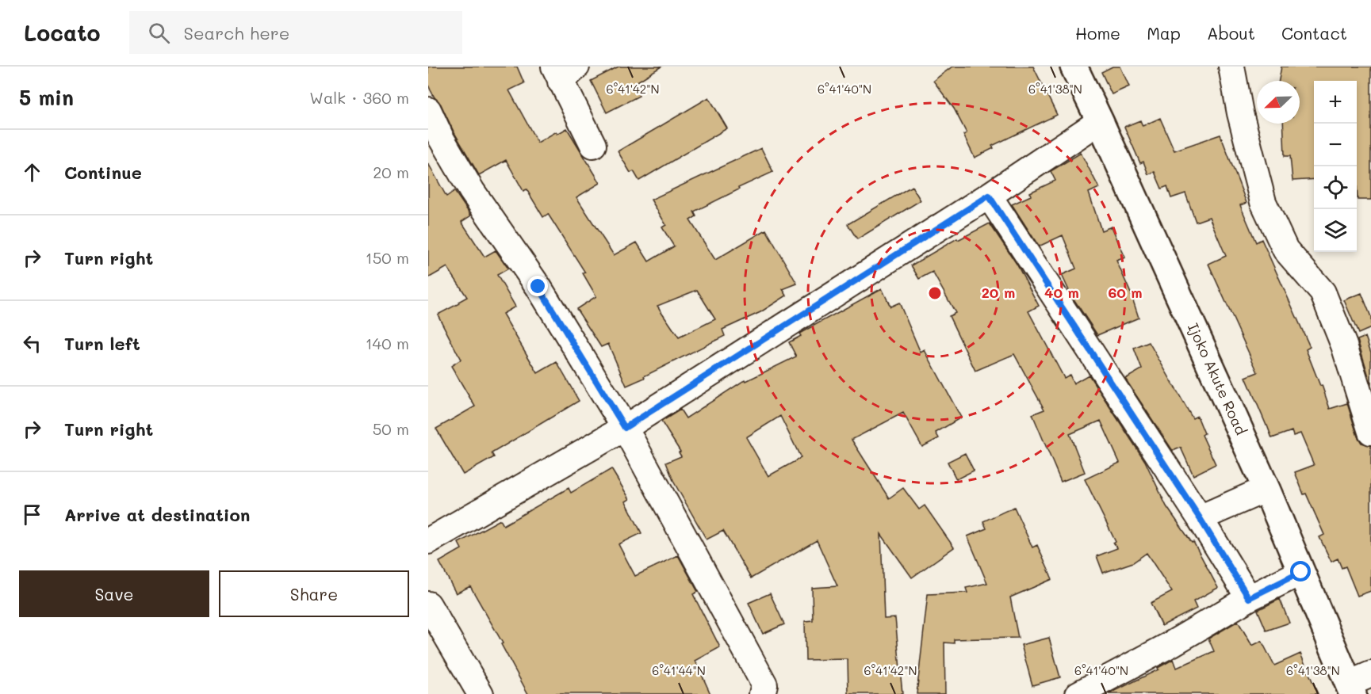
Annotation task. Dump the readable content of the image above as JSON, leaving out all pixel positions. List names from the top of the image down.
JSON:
{
  "streets": {
    "main road": ["Ijoko Akute Road"]
  },
  "north": "bottom left",
  "page": {
    "header": "Locato",
    "search": "Search here",
    "nav": [
      "Home",
      "Map",
      "About",
      "Contact"
    ],
    "heading": ["5 min", "Walk · 360 m"],
    "map_buttons": ["+", "−"],
    "list": [
      ["Continue", "20 m"],
      ["Turn right", "150 m"],
      ["Turn left", "140 m"],
      ["Turn right", "50 m"],
      "Arrive at destination"
    ],
    "buttons": ["Save", "Share"]
  },
  "coordinates": [
    "6°41'42\"N",
    "6°41'40\"N",
    "6°41'38\"N",
    "6°41'44\"N"
  ],
  "rings": ["20 m", "40 m", "60 m"]
}
